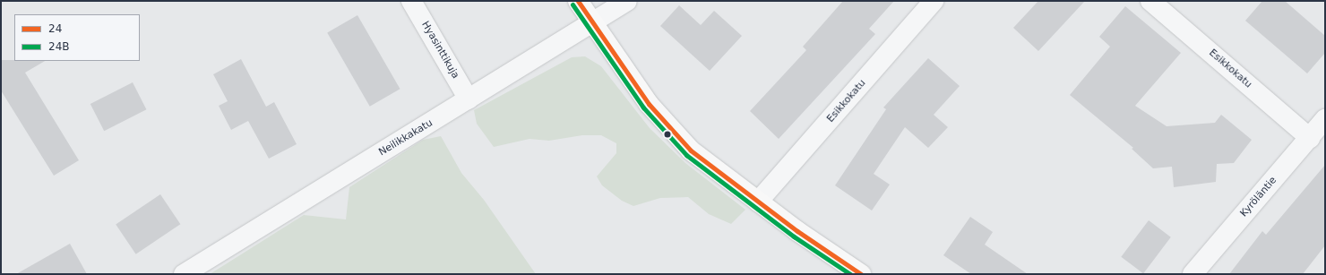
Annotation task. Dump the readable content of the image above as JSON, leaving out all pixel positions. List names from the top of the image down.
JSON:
{
  "streets": {
    "street": [
      "Hyasinttikuja",
      "Esikkokatu",
      "Neilikkakatu",
      "Kyröläntie"
    ]
  },
  "crossings": [
    ["Hyasinttikuja", "Neilikkakatu"],
    ["Esikkokatu", "Kyröläntie"]
  ],
  "lines": ["transit line 24", "transit line 24B"],
  "legend": ["24", "24B"]
}
